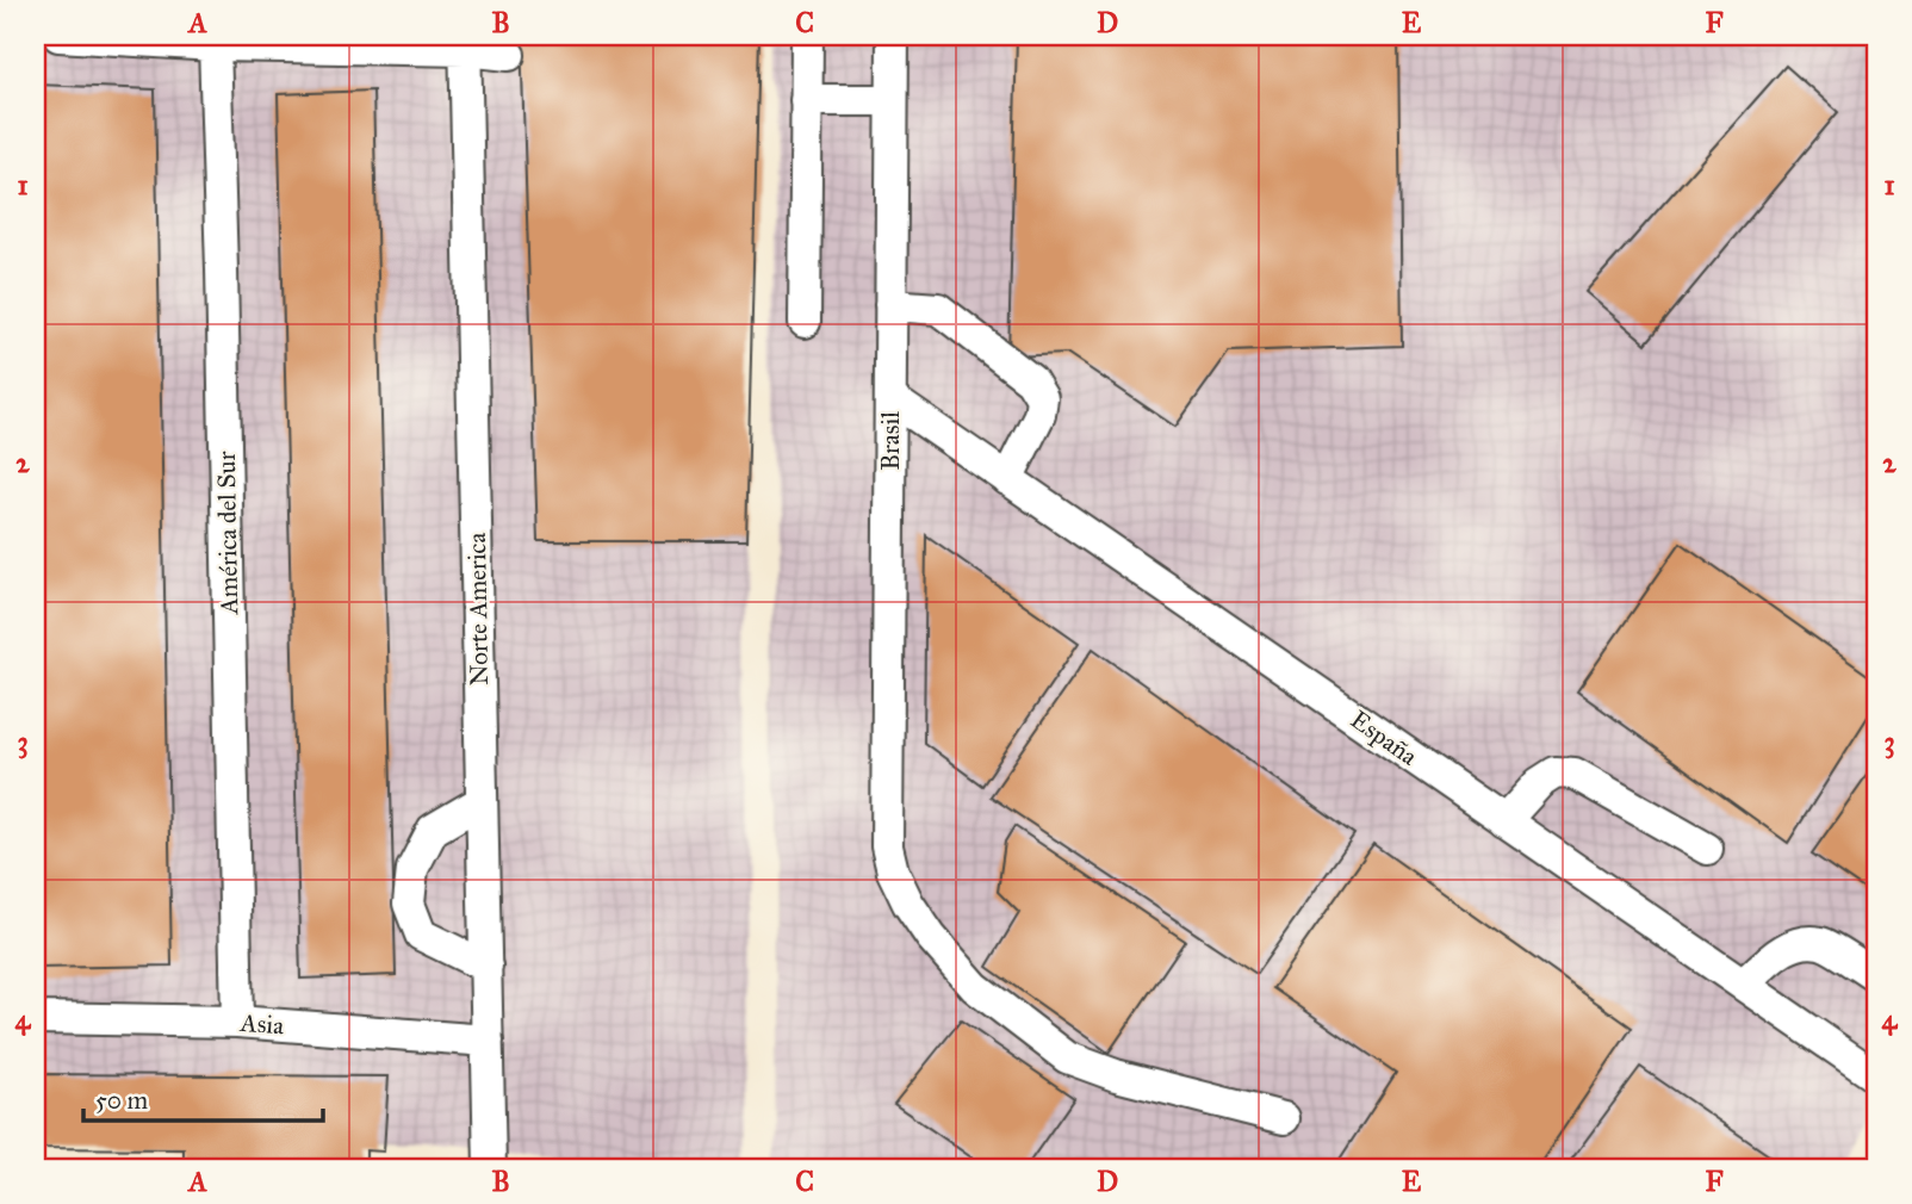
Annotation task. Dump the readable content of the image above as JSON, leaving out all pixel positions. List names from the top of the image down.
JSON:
{
  "streets": {
    "street": [
      "Brasil",
      "América del Sur",
      "Norte America",
      "España",
      "Asia"
    ]
  },
  "crossings": [
    ["Brasil", "España"],
    ["América del Sur", "Asia"],
    ["Norte America", "Asia"]
  ],
  "scale_bar": "50 m",
  "grid": {
    "columns": [
      "A",
      "B",
      "C",
      "D",
      "E",
      "F"
    ],
    "rows": [
      "1",
      "2",
      "3",
      "4"
    ]
  }
}
